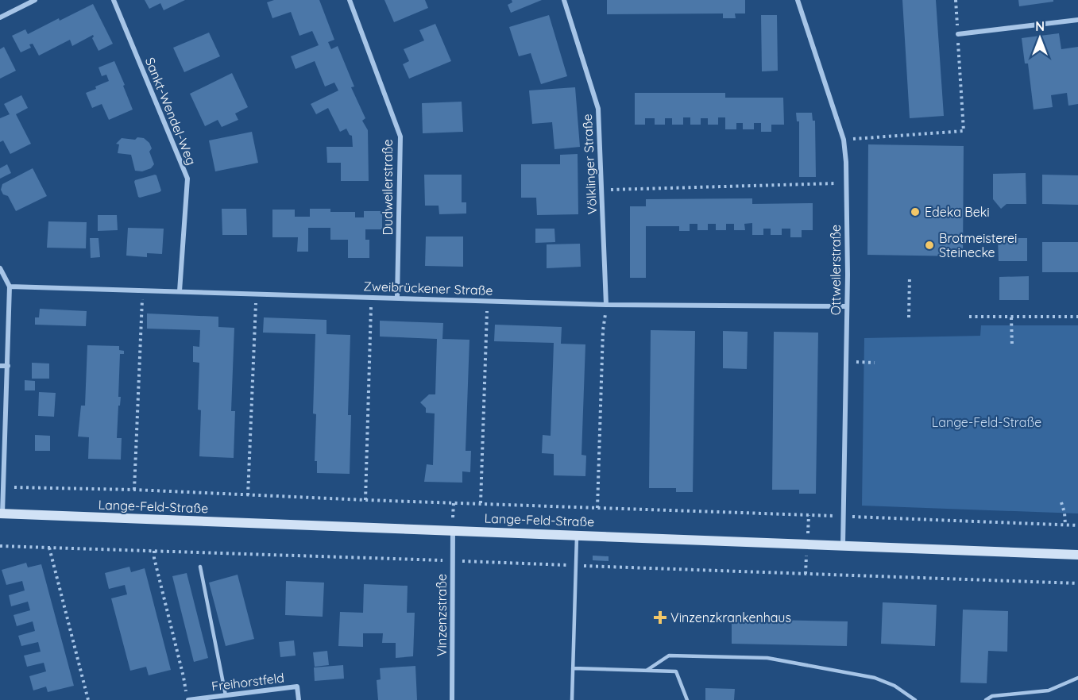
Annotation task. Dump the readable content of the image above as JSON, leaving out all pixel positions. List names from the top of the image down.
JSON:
{
  "streets": {
    "street": [
      "Sankt-Wendel-Weg",
      "Völklinger Straße",
      "Dudweilerstraße",
      "Ottweilerstraße",
      "Zweibrückener Straße",
      "Lange-Feld-Straße",
      "Vinzenzstraße",
      "Freihorstfeld"
    ]
  },
  "crossings": [
    ["Sankt-Wendel-Weg", "Zweibrückener Straße"],
    ["Völklinger Straße", "Zweibrückener Straße"],
    ["Dudweilerstraße", "Zweibrückener Straße"],
    ["Ottweilerstraße", "Zweibrückener Straße"],
    ["Ottweilerstraße", "Lange-Feld-Straße"],
    ["Lange-Feld-Straße", "Vinzenzstraße"]
  ],
  "parks": ["Lange-Feld-Straße"],
  "places": {
    "other": ["Edeka Beki", "Brotmeisterei Steinecke"],
    "health": ["Vinzenzkrankenhaus"]
  },
  "north": "top"
}
